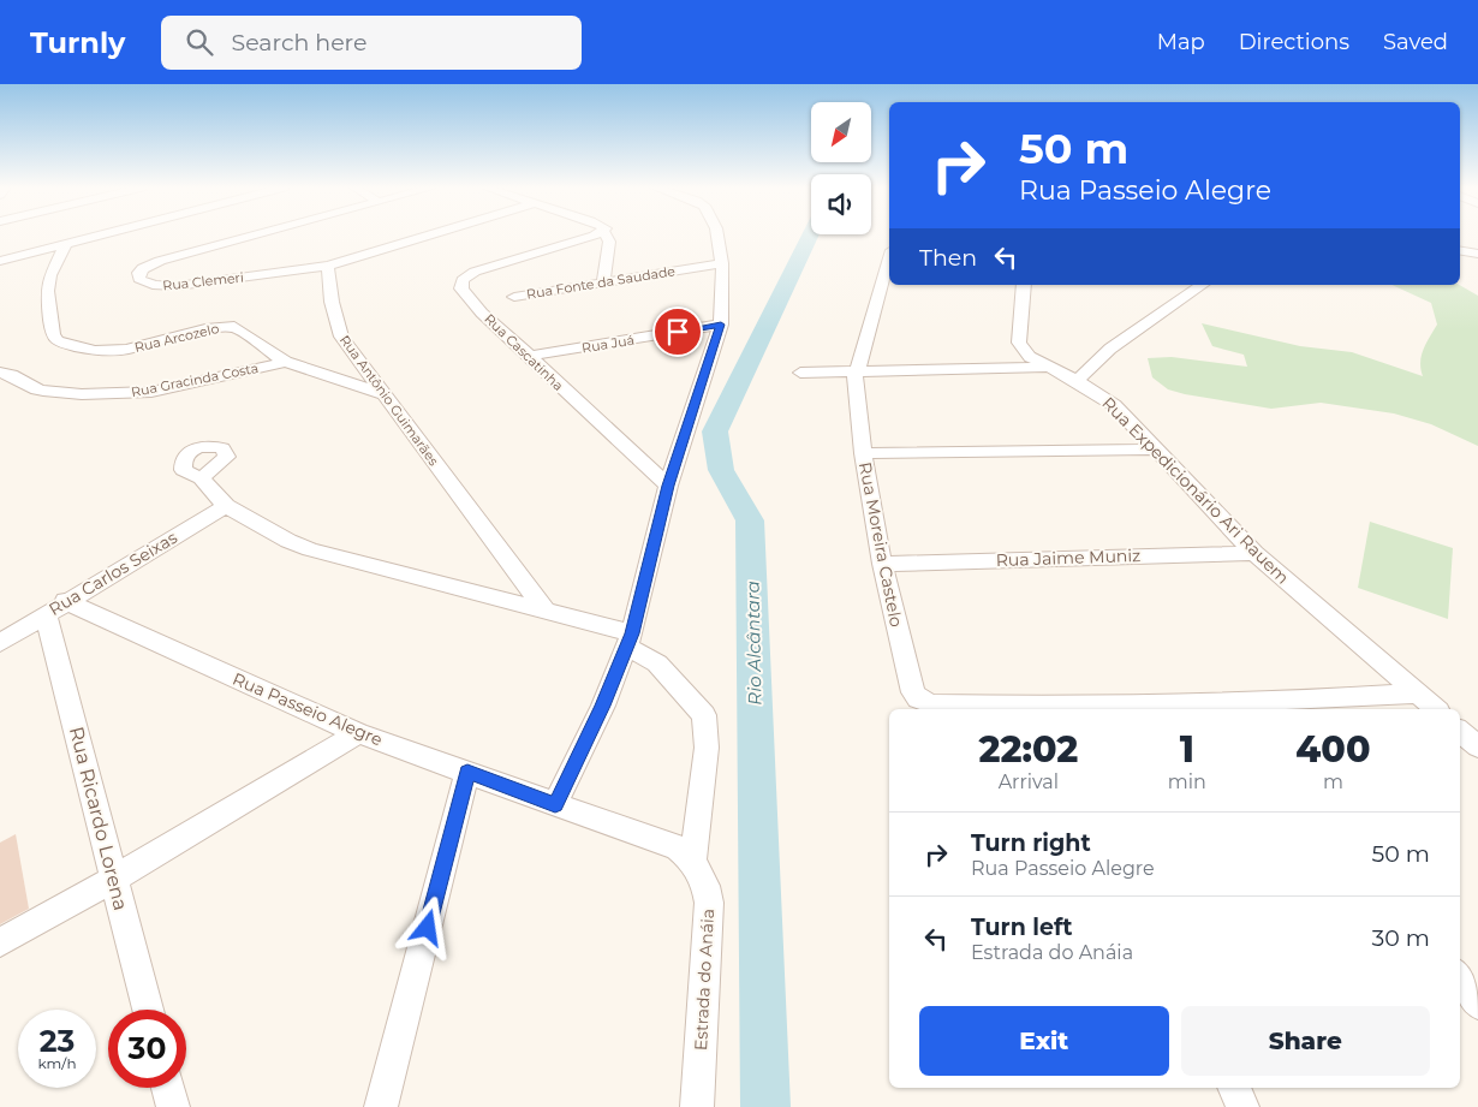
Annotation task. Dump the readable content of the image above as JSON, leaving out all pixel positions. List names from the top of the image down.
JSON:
{
  "streets": {
    "street": [
      "Rua Clemeri",
      "Rua Fonte da Saudade",
      "Rua Arcozelo",
      "Rua Juá",
      "Rua Cascatinha",
      "Rua Gracinda Costa",
      "Rua Antônio Guimarães",
      "Rua Expedicionário Ari Rauem",
      "Rua Moreira Castelo",
      "Rua Jaime Muniz",
      "Rua Carlos Seixas",
      "Rua Passeio Alegre",
      "Rua Ricardo Lorena",
      "Estrada do Anáia"
    ]
  },
  "crossings": [
    ["Rua Clemeri", "Rua Antônio Guimarães"],
    ["Rua Arcozelo", "Rua Gracinda Costa"],
    ["Rua Arcozelo", "Rua Antônio Guimarães"],
    ["Rua Juá", "Rua Cascatinha"],
    ["Rua Expedicionário Ari Rauem", "Rua Jaime Muniz"],
    ["Rua Moreira Castelo", "Rua Jaime Muniz"],
    ["Rua Carlos Seixas", "Rua Passeio Alegre"],
    ["Rua Carlos Seixas", "Rua Ricardo Lorena"],
    ["Rua Passeio Alegre", "Rua Ricardo Lorena"]
  ],
  "water": ["Rio Alcântara"],
  "north": "bottom left",
  "page": {
    "header": "Turnly",
    "search": "Search here",
    "nav": ["Map", "Directions", "Saved"],
    "turn": ["50 m", "Rua Passeio Alegre"],
    "then": "Then",
    "eta": [
      "22:02",
      "Arrival",
      "1",
      "min",
      "400",
      "m"
    ],
    "list": [
      {
        "name": "Turn right",
        "note": "Rua Passeio Alegre",
        "value": "50 m"
      },
      {
        "name": "Turn left",
        "note": "Estrada do Anáia",
        "value": "30 m"
      }
    ],
    "buttons": ["Exit", "Share"],
    "speed": "23 km/h",
    "limit": "30"
  }
}
